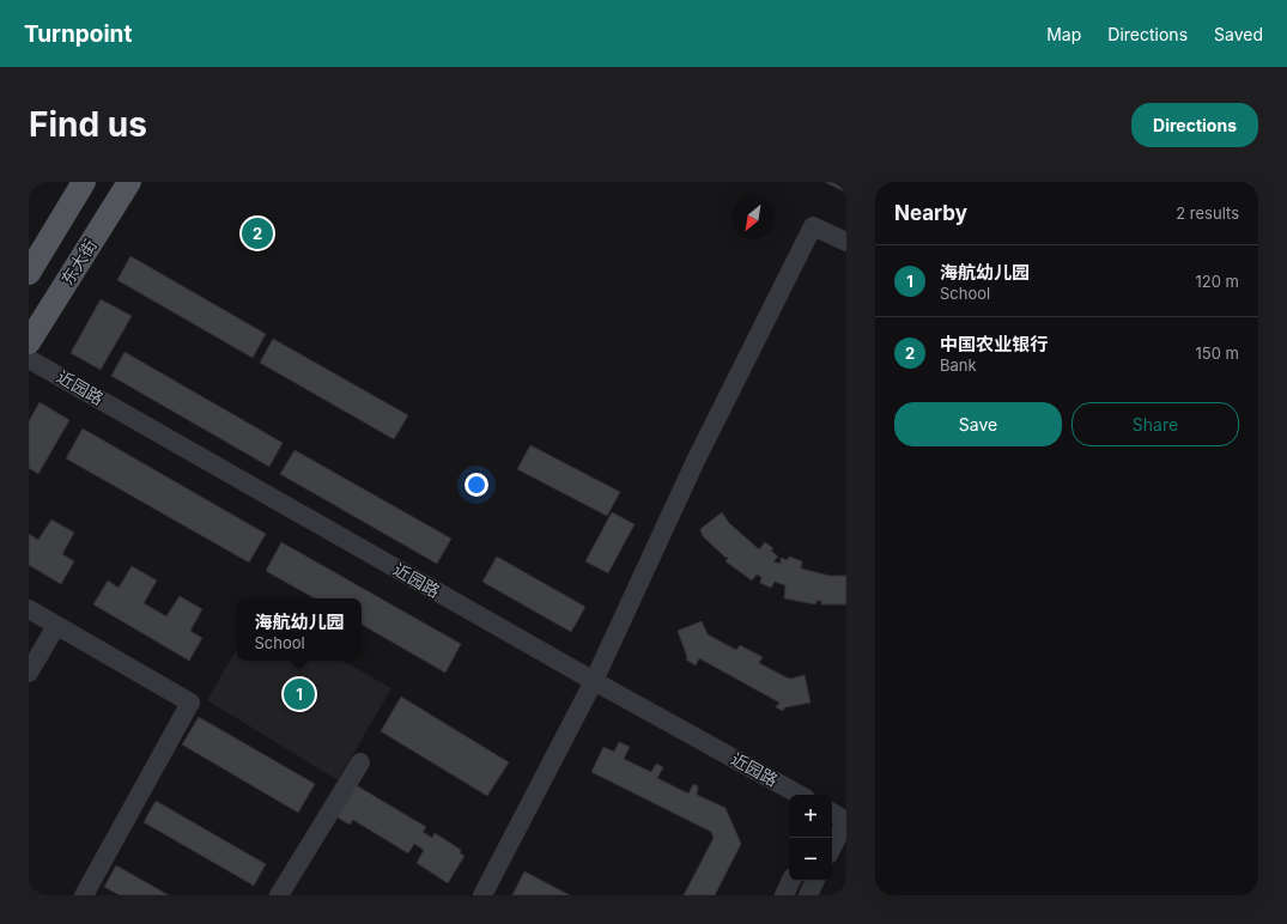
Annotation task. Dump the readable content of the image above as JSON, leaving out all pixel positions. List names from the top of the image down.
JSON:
{
  "streets": {
    "main road": ["东大街"],
    "street": ["近园路"]
  },
  "north": "bottom left",
  "page": {
    "header": "Turnpoint",
    "nav": ["Map", "Directions", "Saved"],
    "buttons": [
      "Directions",
      ["Save", "Share"]
    ],
    "title": "Find us",
    "heading": ["Nearby", "2 results"],
    "pins": ["2", "1"],
    "list": [
      {
        "mark": "1",
        "name": "海航幼儿园",
        "note": "School",
        "value": "120 m"
      },
      {
        "mark": "2",
        "name": "中国农业银行",
        "note": "Bank",
        "value": "150 m"
      }
    ],
    "popup": ["海航幼儿园", "School"],
    "map_buttons": ["+", "−"]
  }
}
